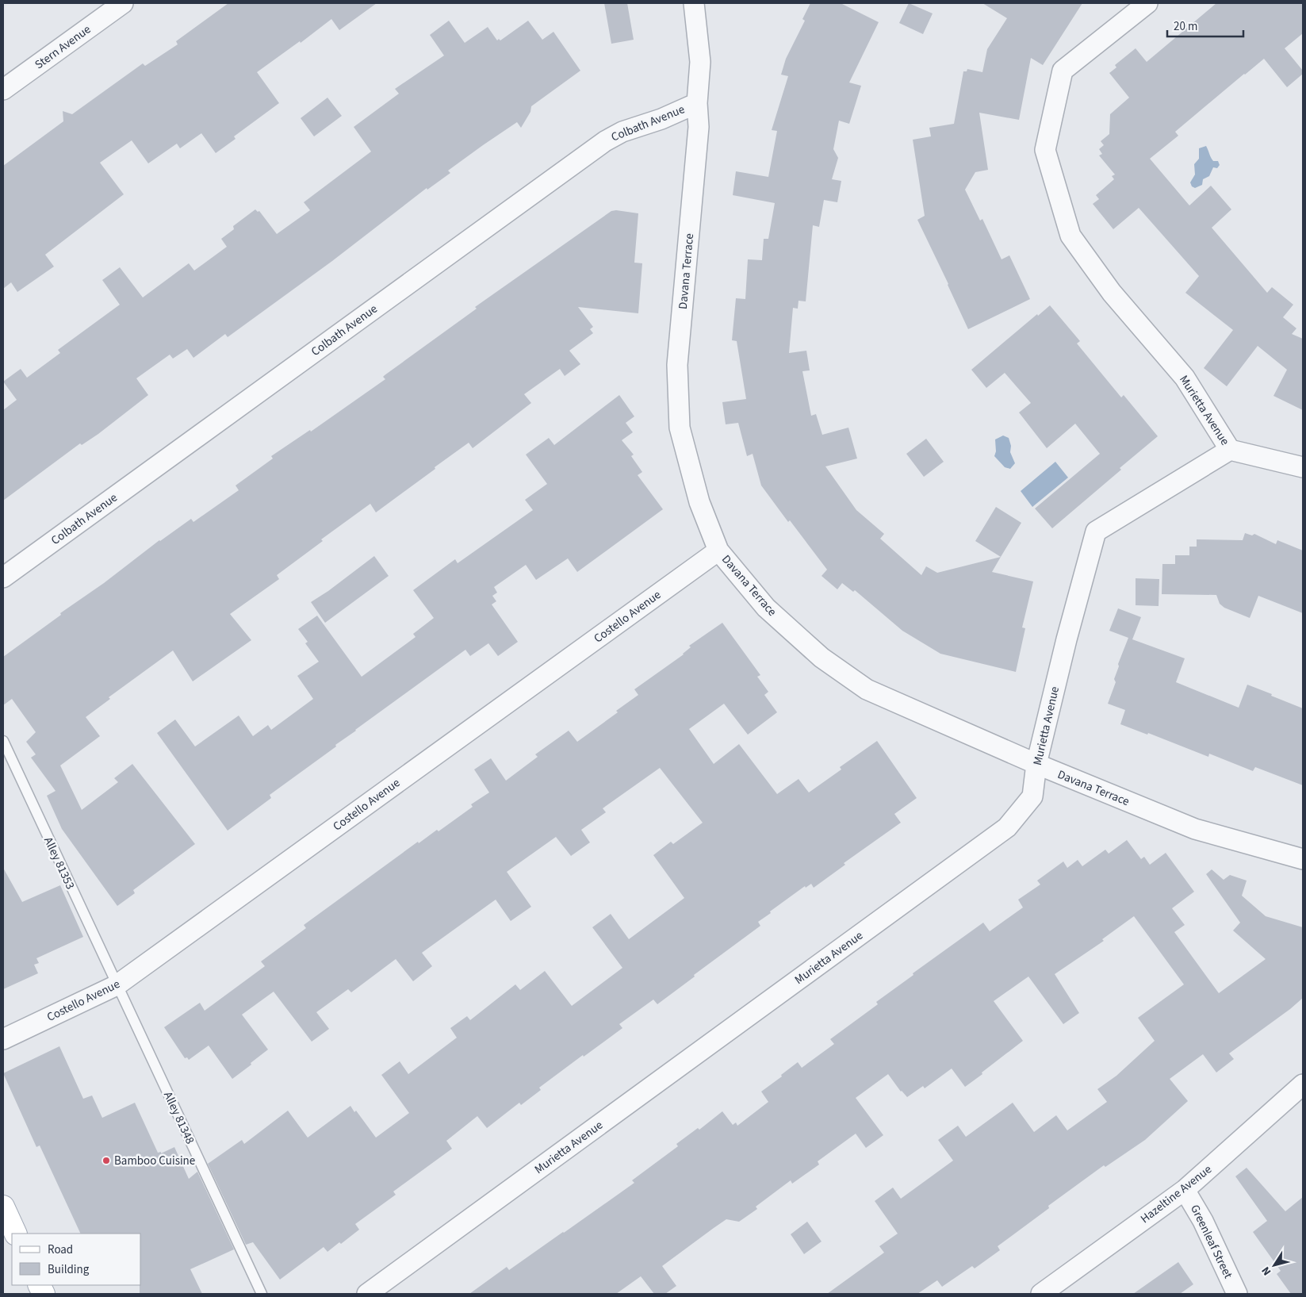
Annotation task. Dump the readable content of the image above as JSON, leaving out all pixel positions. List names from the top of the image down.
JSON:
{
  "streets": {
    "street": [
      "Stern Avenue",
      "Colbath Avenue",
      "Davana Terrace",
      "Murietta Avenue",
      "Costello Avenue",
      "Hazeltine Avenue",
      "Greenleaf Street"
    ],
    "lane": ["Alley 81353", "Alley 81348"]
  },
  "crossings": [
    ["Colbath Avenue", "Davana Terrace"],
    ["Davana Terrace", "Murietta Avenue"],
    ["Davana Terrace", "Costello Avenue"],
    ["Costello Avenue", "Alley 81353"],
    ["Costello Avenue", "Alley 81348"],
    ["Alley 81353", "Alley 81348"],
    ["Hazeltine Avenue", "Greenleaf Street"]
  ],
  "places": ["Bamboo Cuisine"],
  "legend": ["Road", "Building"],
  "scale_bar": "20 m",
  "north": "bottom left"
}
